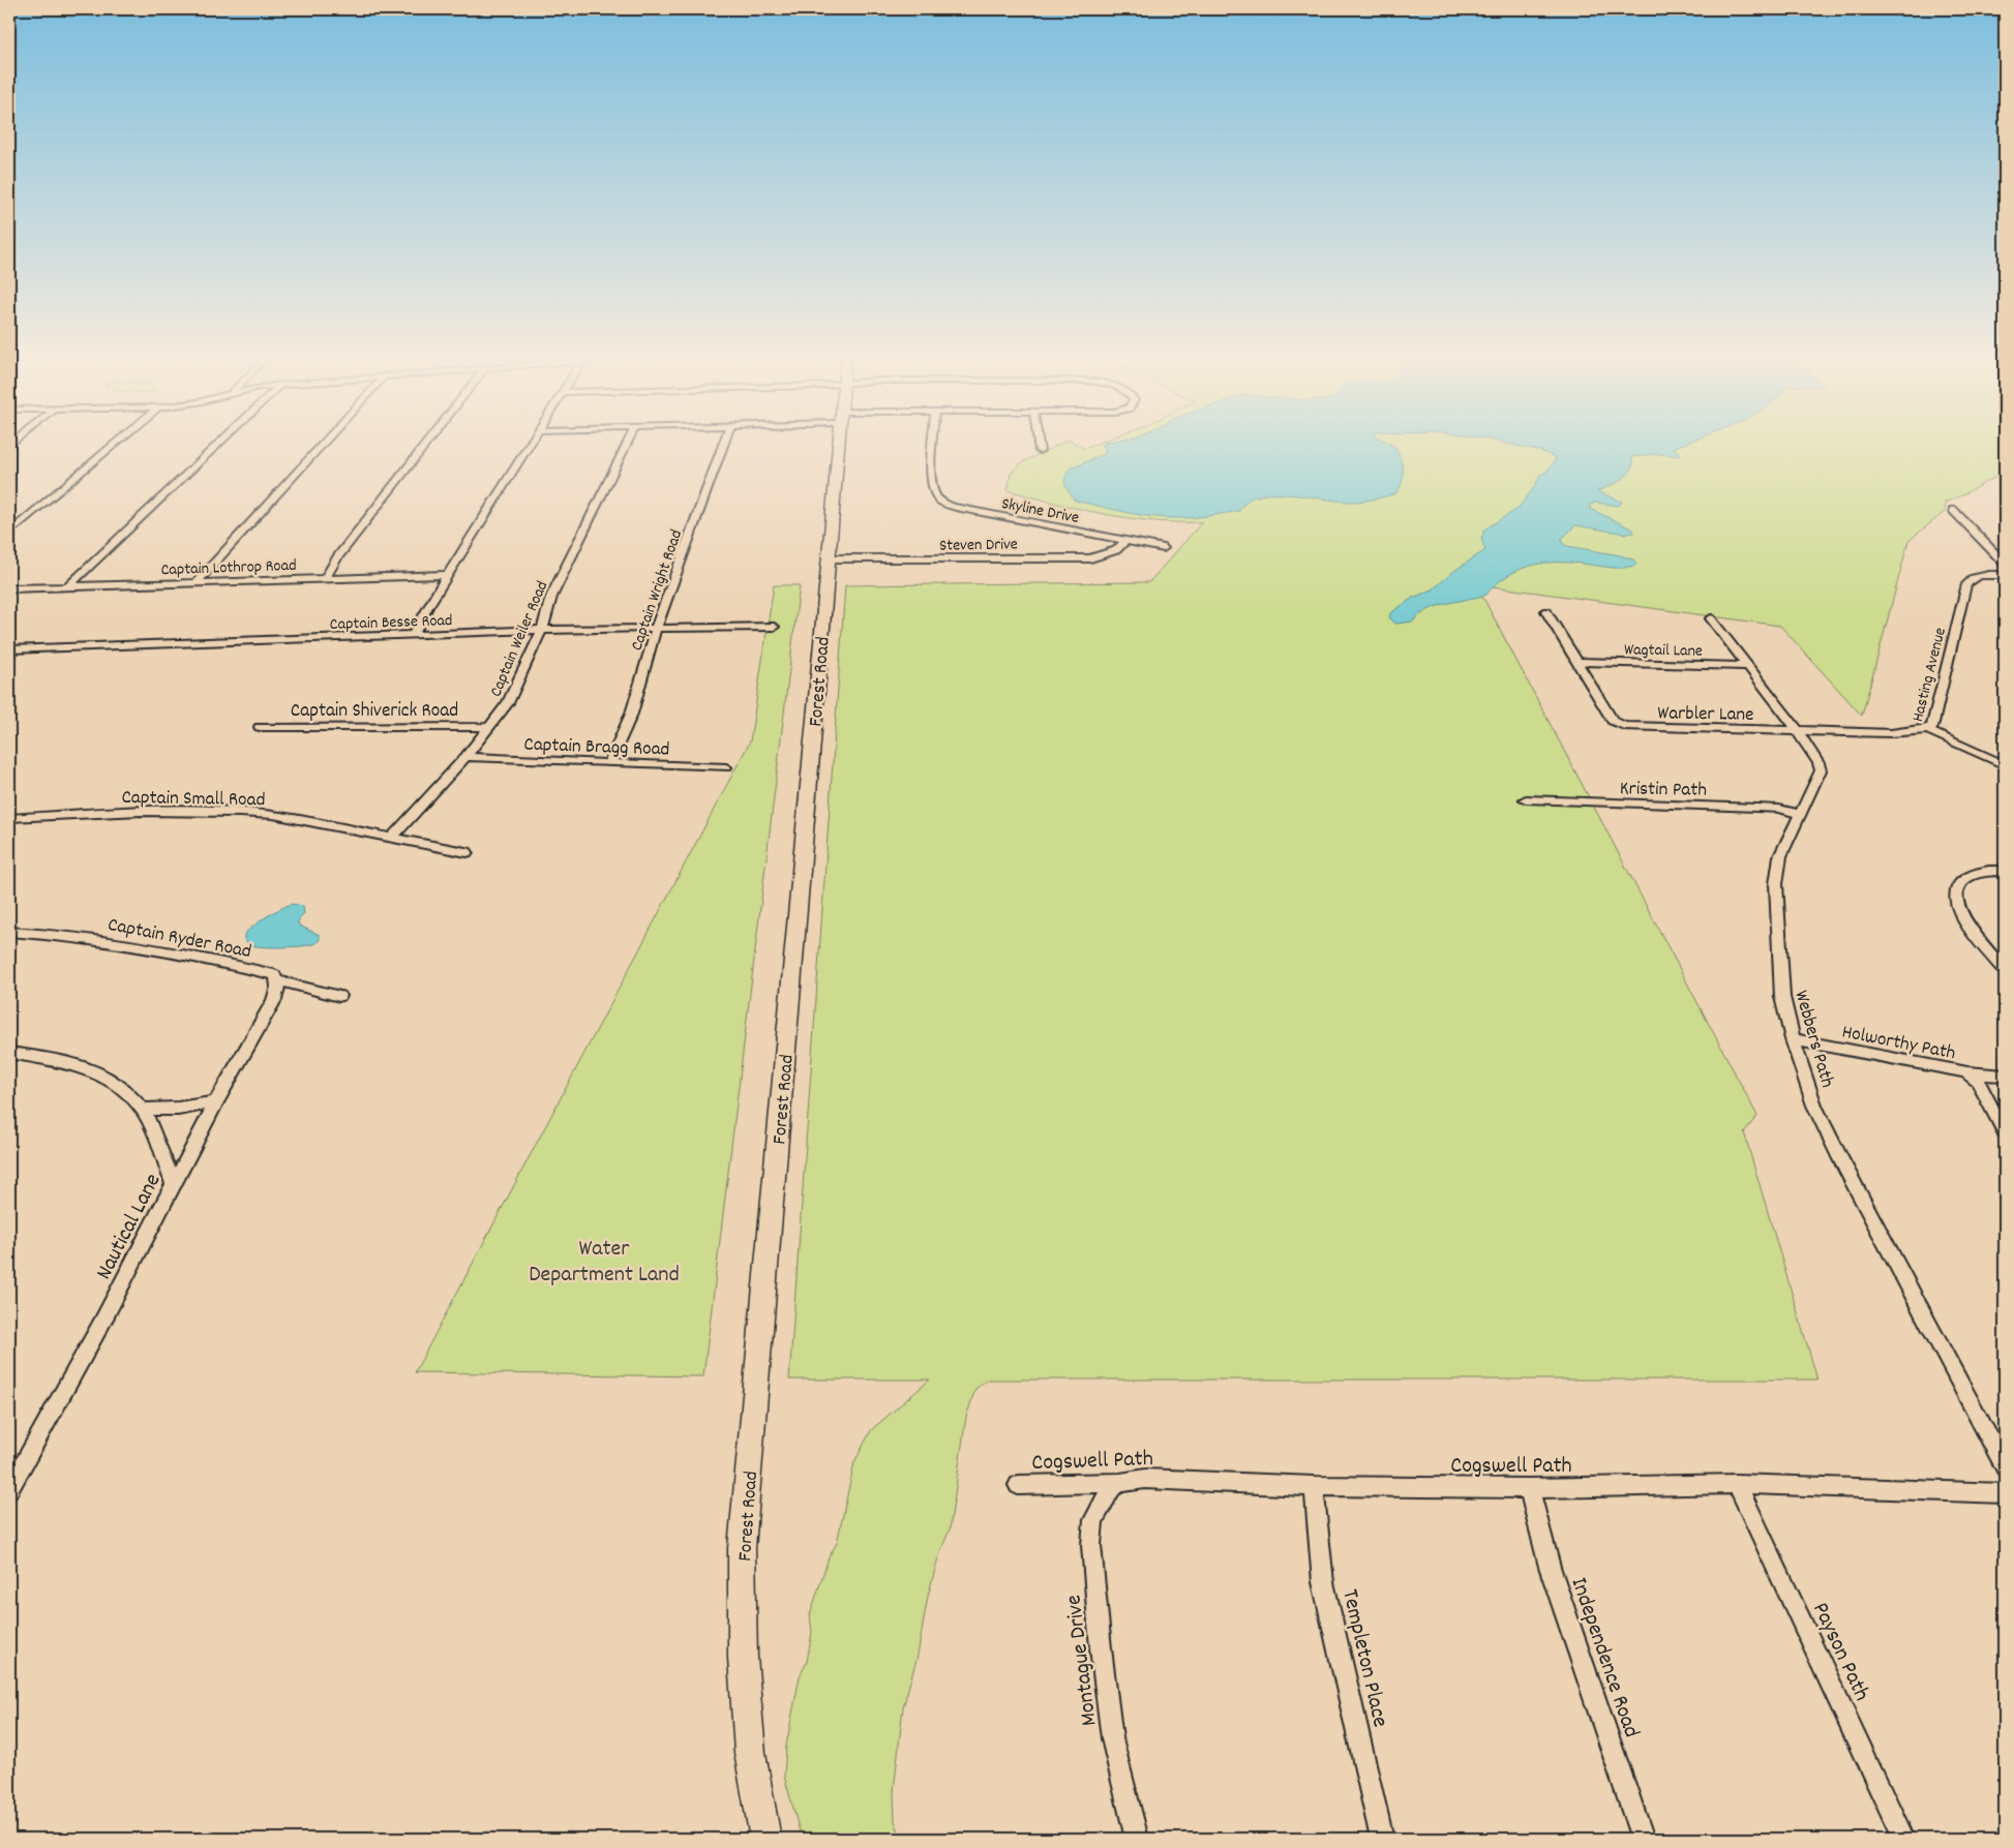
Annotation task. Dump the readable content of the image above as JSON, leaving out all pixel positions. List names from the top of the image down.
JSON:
{
  "streets": {
    "main road": ["Forest Road"],
    "street": [
      "Skyline Drive",
      "Steven Drive",
      "Captain Lothrop Road",
      "Captain Wright Road",
      "Captain Besse Road",
      "Captain Weiler Road",
      "Wagtail Lane",
      "Hasting Avenue",
      "Captain Shiverick Road",
      "Warbler Lane",
      "Captain Bragg Road",
      "Kristin Path",
      "Captain Small Road",
      "Captain Ryder Road",
      "Webbers Path",
      "Holworthy Path",
      "Nautical Lane",
      "Cogswell Path",
      "Payson Path",
      "Independence Road",
      "Templeton Place",
      "Montague Drive"
    ]
  },
  "crossings": [
    ["Skyline Drive", "Steven Drive"],
    ["Steven Drive", "Forest Road"],
    ["Captain Wright Road", "Captain Besse Road"],
    ["Captain Wright Road", "Captain Bragg Road"],
    ["Captain Besse Road", "Captain Weiler Road"],
    ["Captain Weiler Road", "Captain Shiverick Road"],
    ["Captain Weiler Road", "Captain Bragg Road"],
    ["Captain Weiler Road", "Captain Small Road"],
    ["Wagtail Lane", "Warbler Lane"],
    ["Wagtail Lane", "Webbers Path"],
    ["Hasting Avenue", "Warbler Lane"],
    ["Warbler Lane", "Webbers Path"],
    ["Kristin Path", "Webbers Path"],
    ["Captain Ryder Road", "Nautical Lane"],
    ["Webbers Path", "Holworthy Path"],
    ["Cogswell Path", "Payson Path"],
    ["Cogswell Path", "Independence Road"],
    ["Cogswell Path", "Templeton Place"],
    ["Cogswell Path", "Montague Drive"]
  ],
  "parks": ["Water Department Land"]
}
